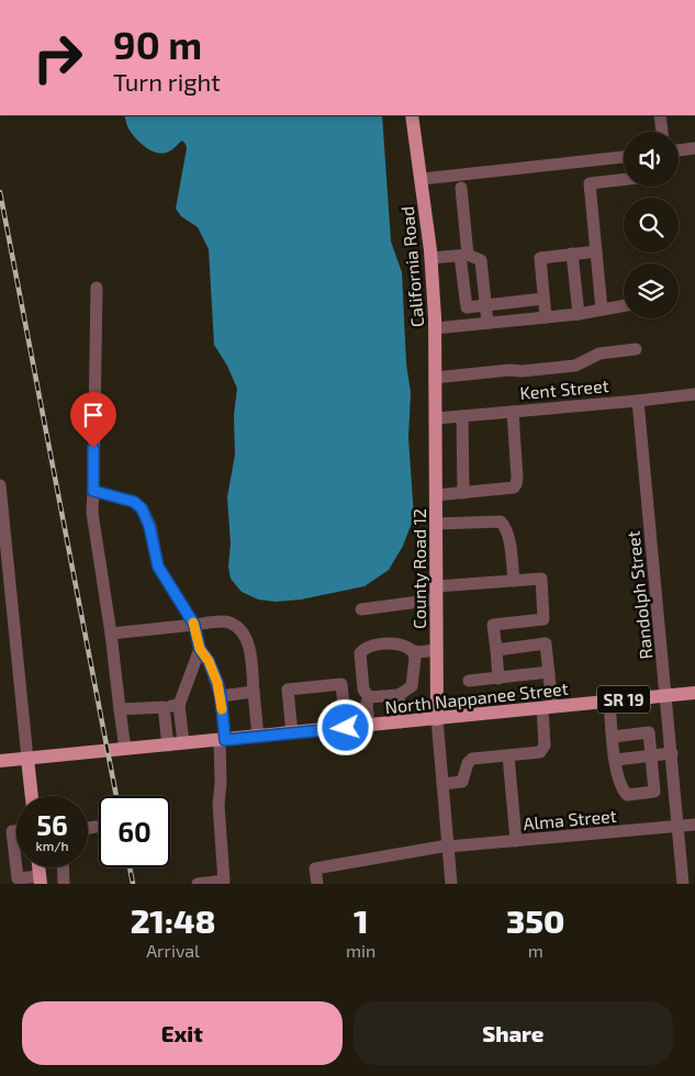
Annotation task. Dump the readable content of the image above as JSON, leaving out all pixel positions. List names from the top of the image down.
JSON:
{
  "streets": {
    "main road": [
      "California Road",
      "County Road 12",
      "North Nappanee Street",
      "SR 19"
    ],
    "street": ["Kent Street", "Randolph Street", "Alma Street"]
  },
  "crossings": [
    ["California Road", "Kent Street"],
    ["California Road", "County Road 12"],
    ["Kent Street", "County Road 12"],
    ["Kent Street", "Randolph Street"],
    ["County Road 12", "North Nappanee Street"],
    ["Randolph Street", "North Nappanee Street"],
    ["Randolph Street", "Alma Street"]
  ],
  "page": {
    "turn": ["90 m", "Turn right"],
    "speed": "56 km/h",
    "limit": "60",
    "eta": [
      "21:48",
      "Arrival",
      "1",
      "min",
      "350",
      "m"
    ],
    "buttons": ["Exit", "Share"]
  }
}
